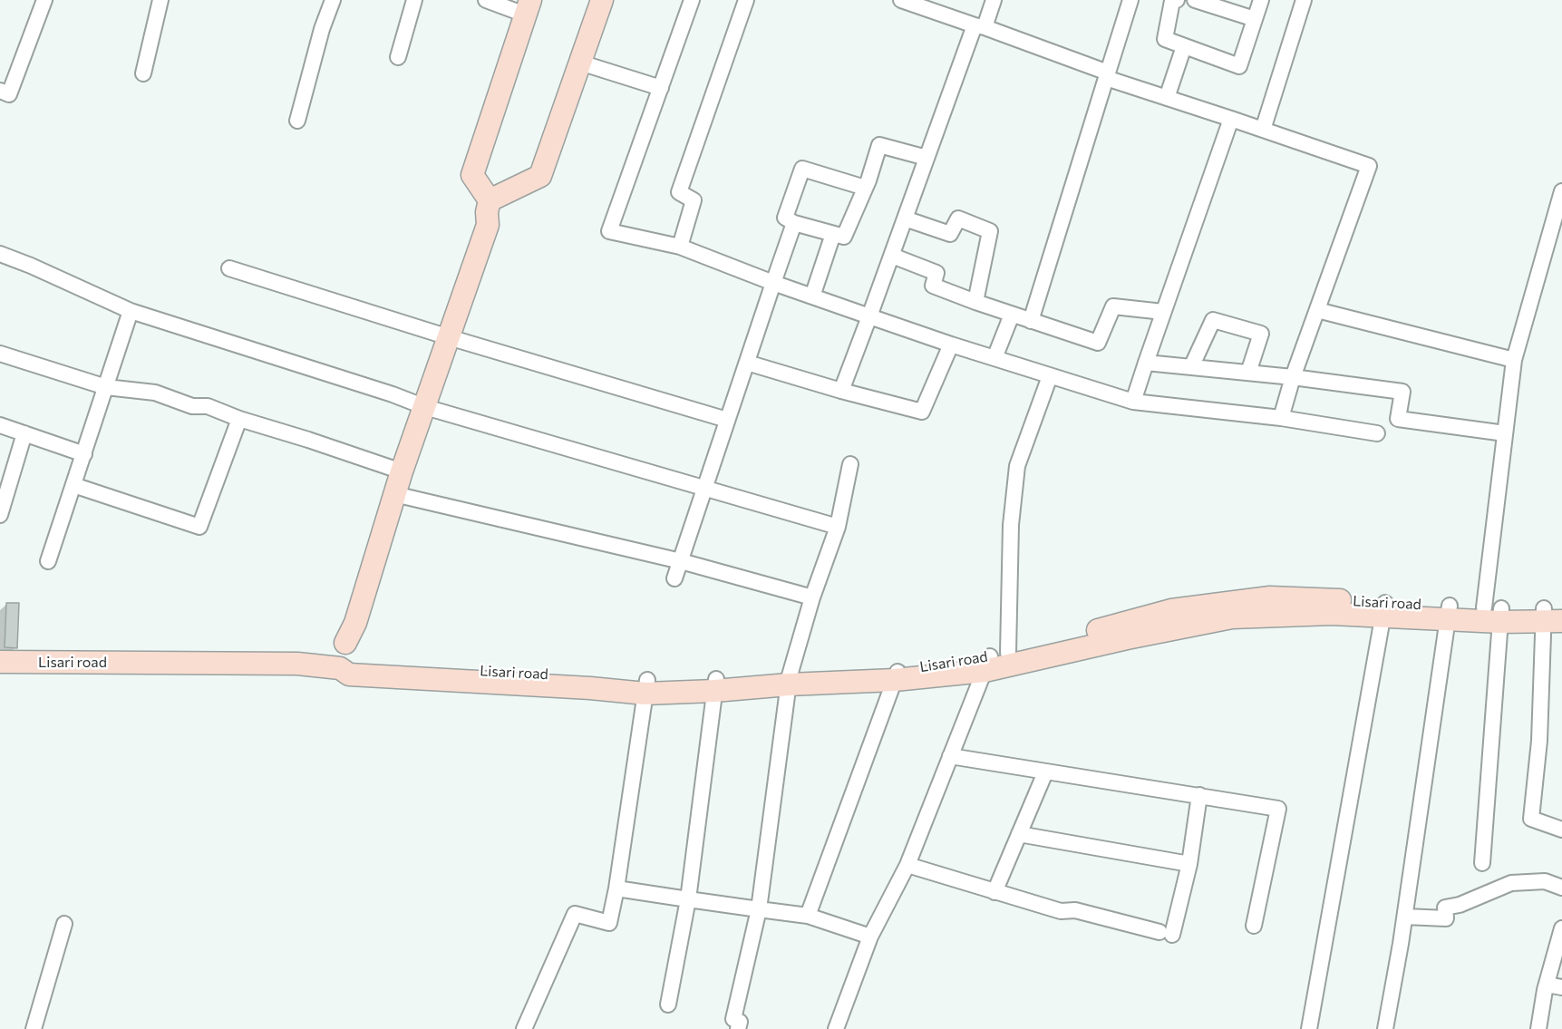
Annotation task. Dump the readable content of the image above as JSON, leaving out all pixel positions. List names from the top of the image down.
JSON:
{
  "streets": {
    "street": ["Lisari road"]
  }
}
